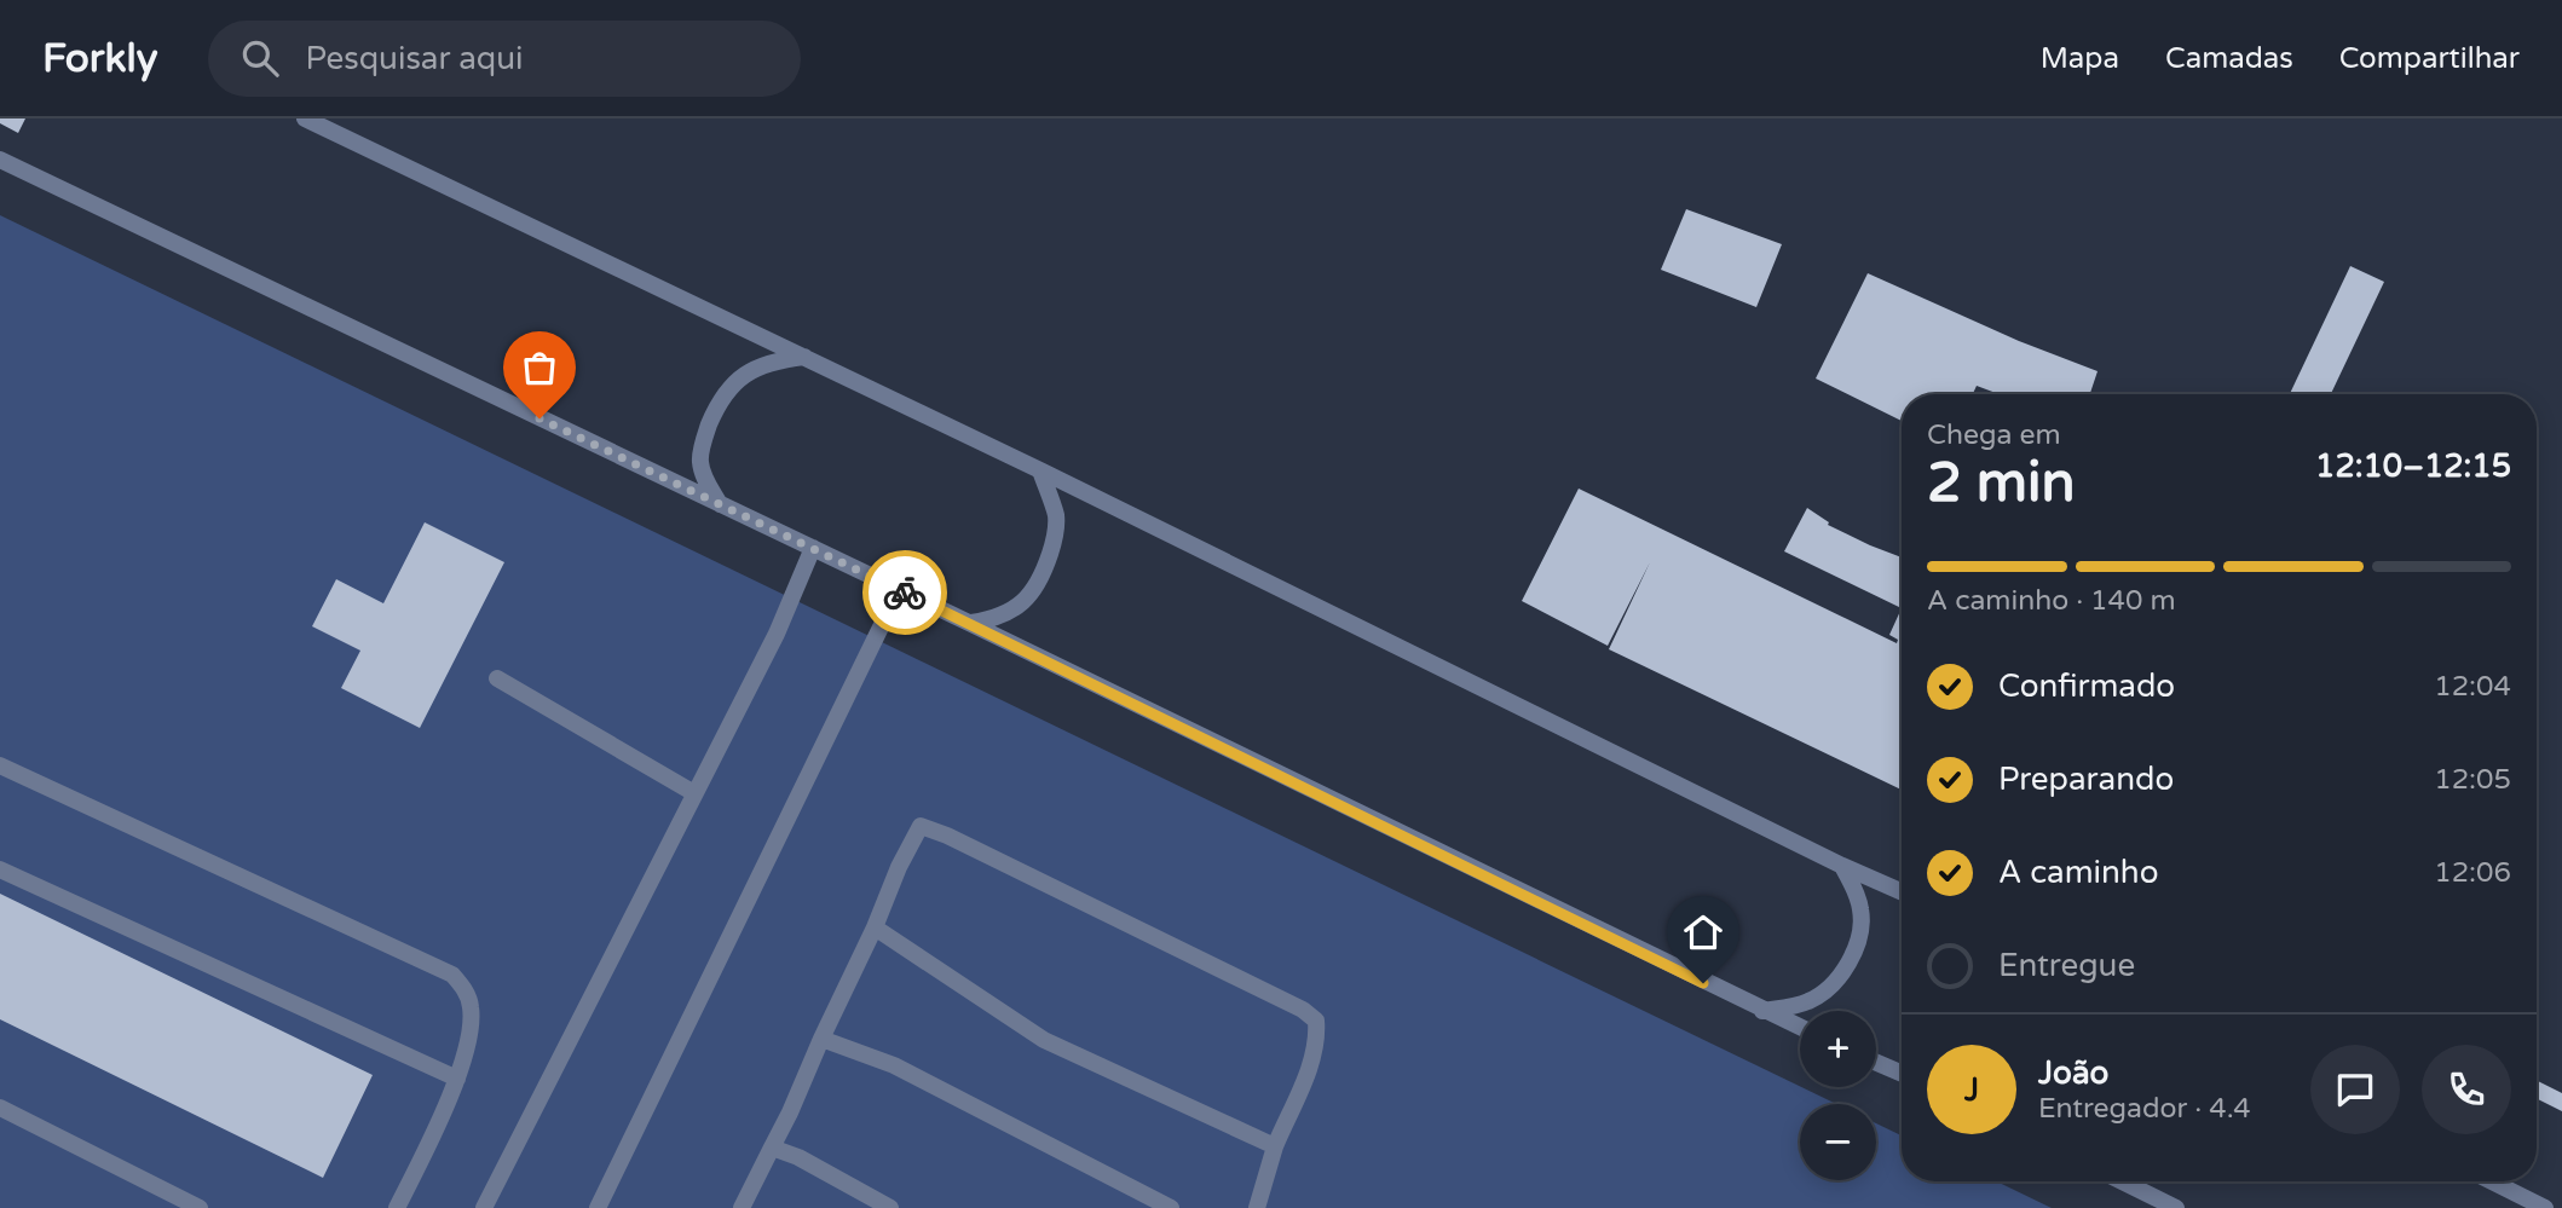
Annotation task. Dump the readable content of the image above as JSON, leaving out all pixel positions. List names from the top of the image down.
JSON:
{
  "page": {
    "header": "Forkly",
    "search": "Pesquisar aqui",
    "nav": ["Mapa", "Camadas", "Compartilhar"],
    "heading": ["2 min", "Chega em", "12:10–12:15"],
    "panel": ["João", "Entregador · 4.4"],
    "bar": "A caminho · 140 m",
    "list": [
      ["Confirmado", "12:04"],
      ["Preparando", "12:05"],
      ["A caminho", "12:06"],
      "Entregue"
    ],
    "map_buttons": ["+", "−"],
    "round": "J"
  }
}
